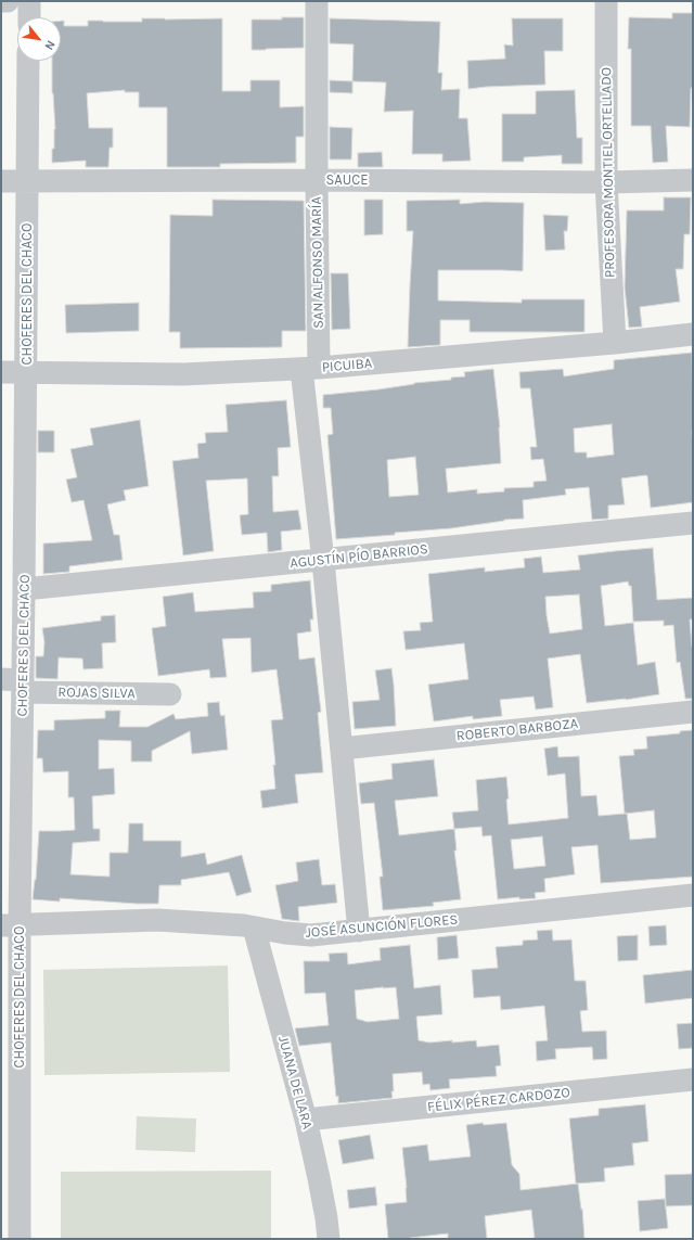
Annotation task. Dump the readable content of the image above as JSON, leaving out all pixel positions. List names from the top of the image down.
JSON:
{
  "streets": {
    "street": [
      "PROFESORA MONTIEL ORTELLADO",
      "SAUCE",
      "SAN ALFONSO MARÍA",
      "CHOFERES DEL CHACO",
      "PICUIBA",
      "AGUSTÍN PÍO BARRIOS",
      "ROJAS SILVA",
      "ROBERTO BARBOZA",
      "JOSÉ ASUNCIÓN FLORES",
      "JUANA DE LARA",
      "FÉLIX PÉREZ CARDOZO"
    ]
  },
  "crossings": [
    ["PROFESORA MONTIEL ORTELLADO", "SAUCE"],
    ["PROFESORA MONTIEL ORTELLADO", "PICUIBA"],
    ["SAUCE", "SAN ALFONSO MARÍA"],
    ["SAUCE", "CHOFERES DEL CHACO"],
    ["SAN ALFONSO MARÍA", "PICUIBA"],
    ["SAN ALFONSO MARÍA", "AGUSTÍN PÍO BARRIOS"],
    ["SAN ALFONSO MARÍA", "ROBERTO BARBOZA"],
    ["SAN ALFONSO MARÍA", "JOSÉ ASUNCIÓN FLORES"],
    ["CHOFERES DEL CHACO", "PICUIBA"],
    ["CHOFERES DEL CHACO", "AGUSTÍN PÍO BARRIOS"],
    ["CHOFERES DEL CHACO", "ROJAS SILVA"],
    ["CHOFERES DEL CHACO", "JOSÉ ASUNCIÓN FLORES"],
    ["JOSÉ ASUNCIÓN FLORES", "JUANA DE LARA"],
    ["JUANA DE LARA", "FÉLIX PÉREZ CARDOZO"]
  ],
  "north": "bottom right"
}
